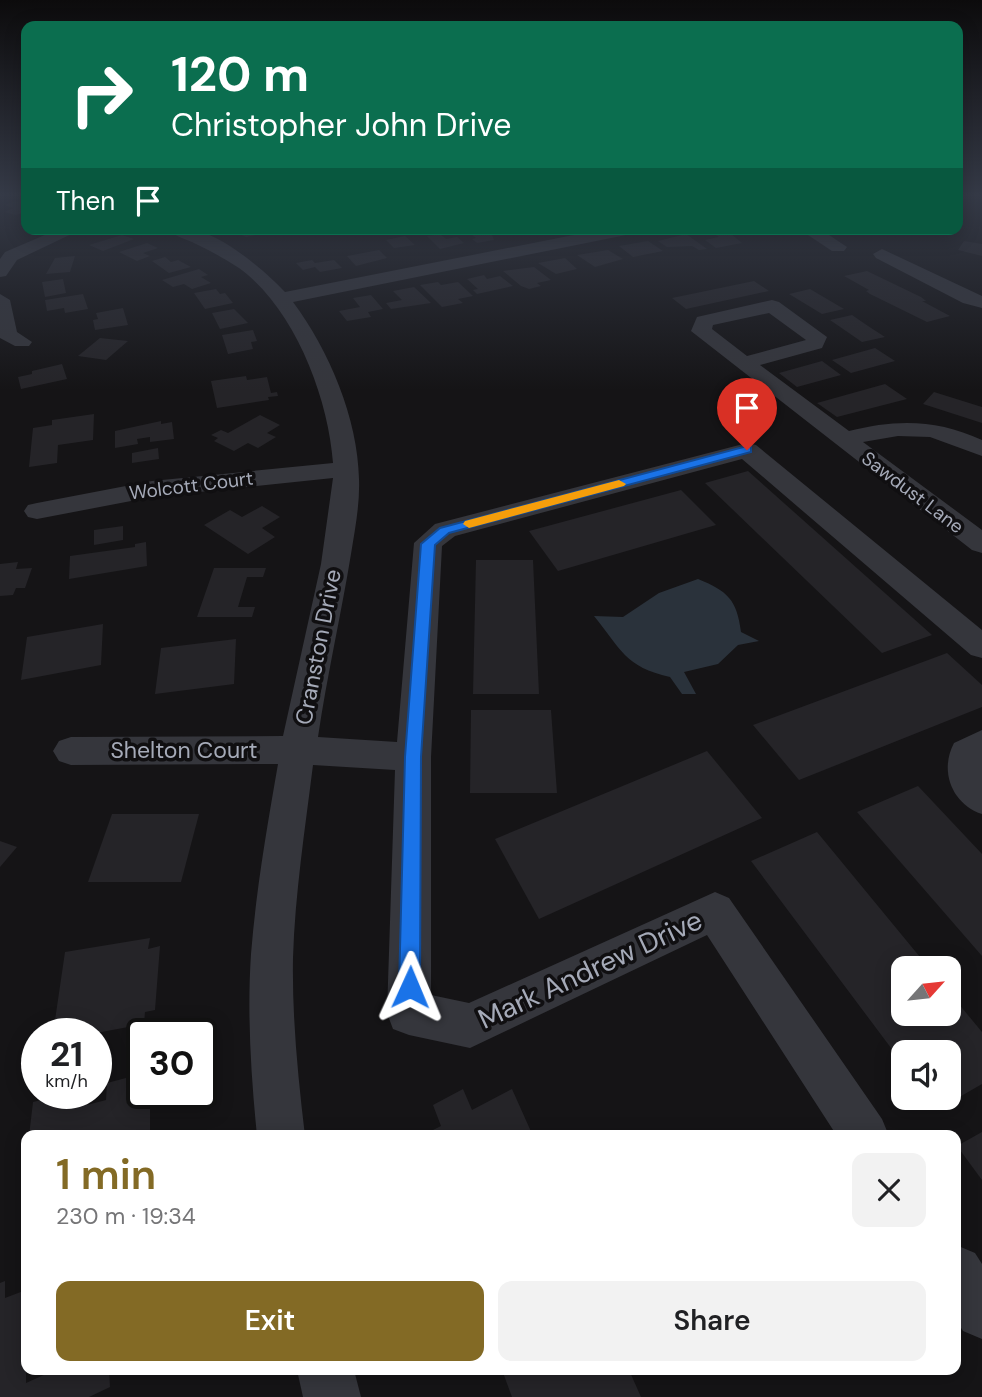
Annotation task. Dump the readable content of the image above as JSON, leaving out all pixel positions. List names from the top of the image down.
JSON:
{
  "streets": {
    "street": [
      "Wolcott Court",
      "Sawdust Lane",
      "Cranston Drive",
      "Shelton Court",
      "Mark Andrew Drive"
    ]
  },
  "crossings": [
    ["Wolcott Court", "Cranston Drive"],
    ["Cranston Drive", "Shelton Court"]
  ],
  "north": "top right",
  "page": {
    "turn": ["120 m", "Christopher John Drive"],
    "then": "Then",
    "speed": "21 km/h",
    "limit": "30",
    "heading": ["1 min", "230 m · 19:34"],
    "buttons": ["Exit", "Share"]
  }
}
